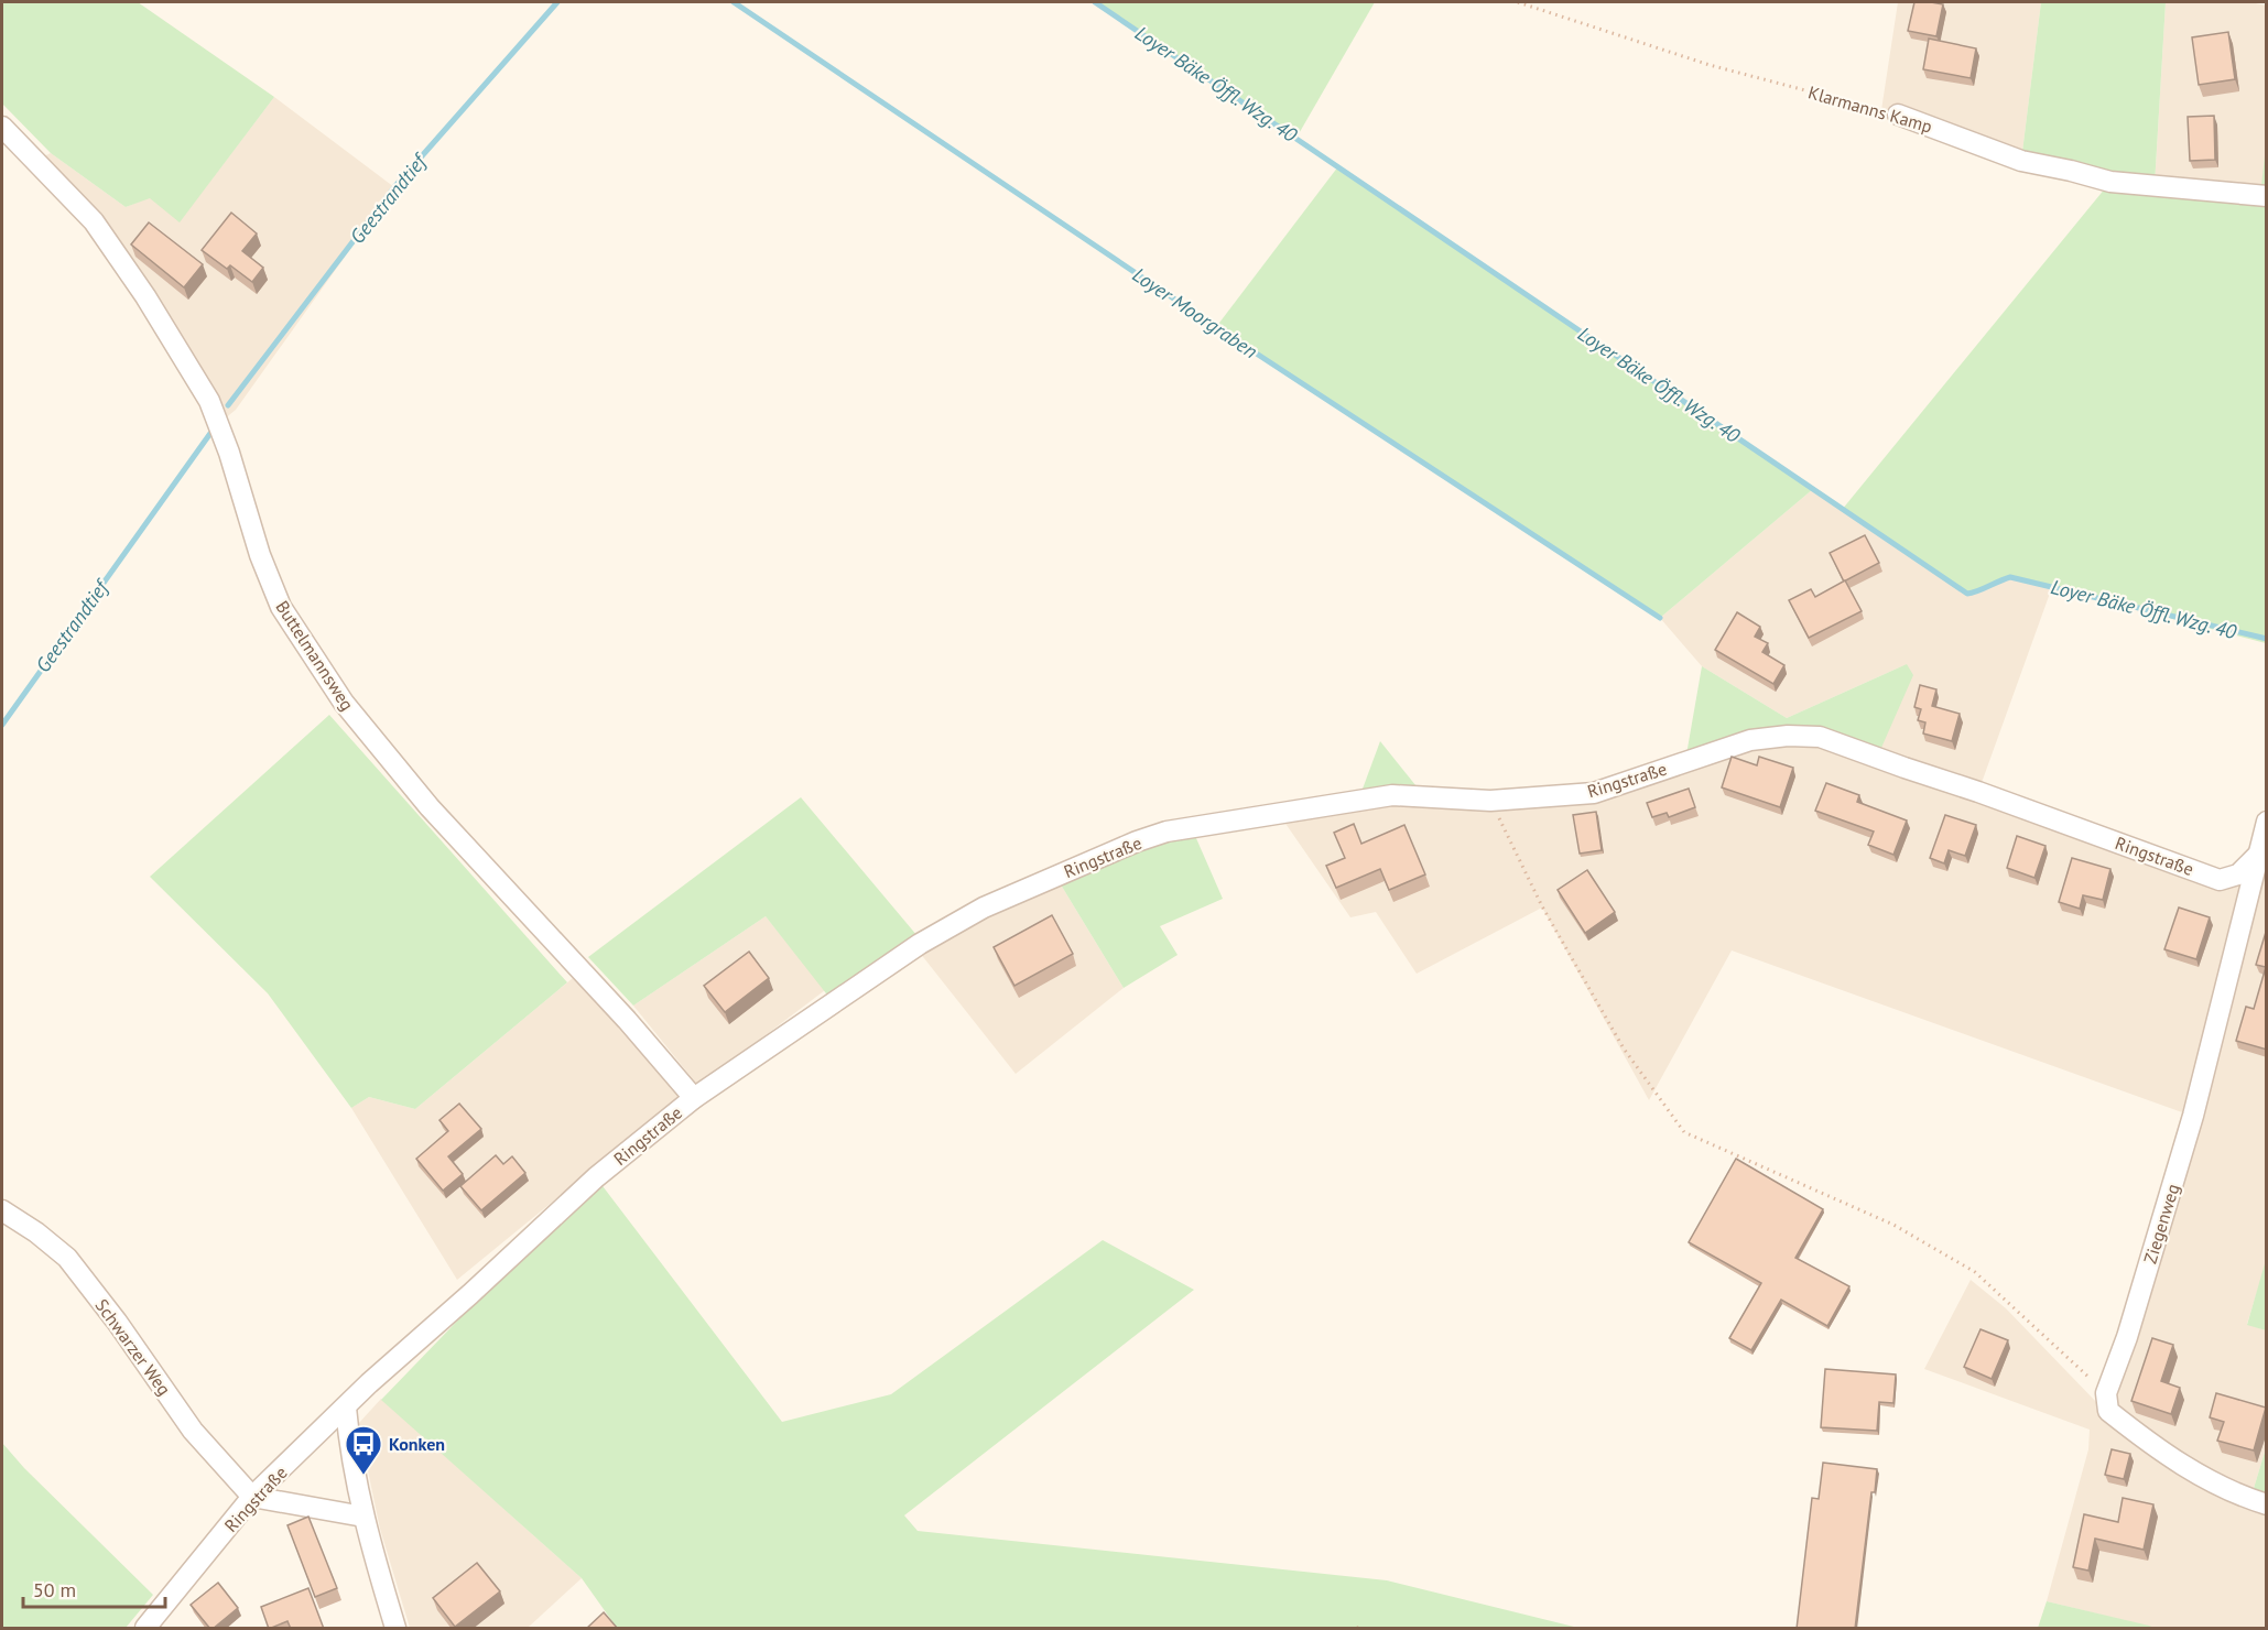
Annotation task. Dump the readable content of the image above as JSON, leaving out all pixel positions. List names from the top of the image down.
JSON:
{
  "streets": {
    "street": [
      "Klarmanns Kamp",
      "Buttelmannsweg",
      "Ringstraße",
      "Ziegenweg",
      "Schwarzer Weg"
    ]
  },
  "crossings": [
    ["Buttelmannsweg", "Ringstraße"],
    ["Ringstraße", "Ziegenweg"],
    ["Ringstraße", "Schwarzer Weg"]
  ],
  "water": ["Loyer Bäke Öffl. Wzg. 40", "Geestrandtief", "Loyer Moorgraben"],
  "places": {
    "bus stop": ["Konken"]
  },
  "scale_bar": "50 m"
}
